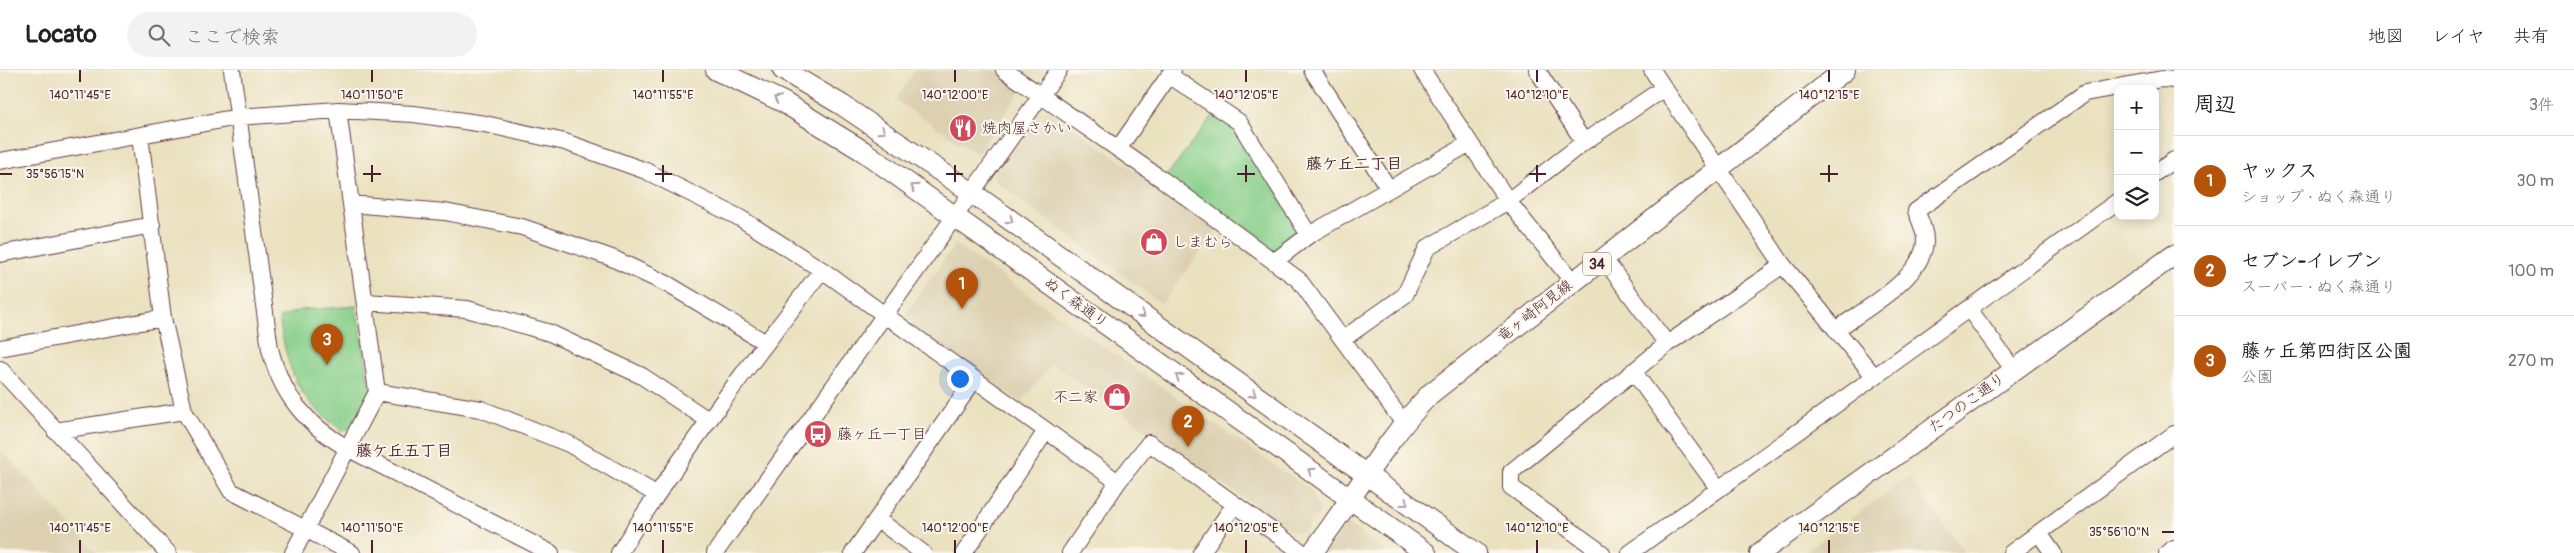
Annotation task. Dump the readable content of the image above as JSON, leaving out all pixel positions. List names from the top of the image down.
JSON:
{
  "streets": {
    "main road": [
      "34",
      "ぬく森通り",
      "竜ヶ崎阿見線",
      "たつのこ通り"
    ]
  },
  "crossings": [
    ["ぬく森通り", "竜ヶ崎阿見線"]
  ],
  "districts": ["藤ケ丘二丁目", "藤ケ丘五丁目"],
  "places": {
    "restaurant": ["焼肉屋さかい"],
    "shop": ["しまむら", "不二家"],
    "bus stop": ["藤ヶ丘一丁目"]
  },
  "page": {
    "header": "Locato",
    "search": "ここで検索",
    "nav": ["地図", "レイヤ", "共有"],
    "heading": ["周辺", "3件"],
    "map_buttons": ["+", "−"],
    "list": [
      {
        "mark": "1",
        "name": "ヤックス",
        "note": "ショップ · ぬく森通り",
        "value": "30 m"
      },
      {
        "mark": "2",
        "name": "セブン-イレブン",
        "note": "スーパー · ぬく森通り",
        "value": "100 m"
      },
      {
        "mark": "3",
        "name": "藤ヶ丘第四街区公園",
        "note": "公園",
        "value": "270 m"
      }
    ],
    "pins": ["1", "3", "2"]
  },
  "coordinates": [
    "140°11'45\"E",
    "140°11'50\"E",
    "140°11'55\"E",
    "140°12'00\"E",
    "140°12'05\"E",
    "140°12'10\"E",
    "140°12'15\"E",
    "35°56'15\"N",
    "35°56'10\"N"
  ]
}
